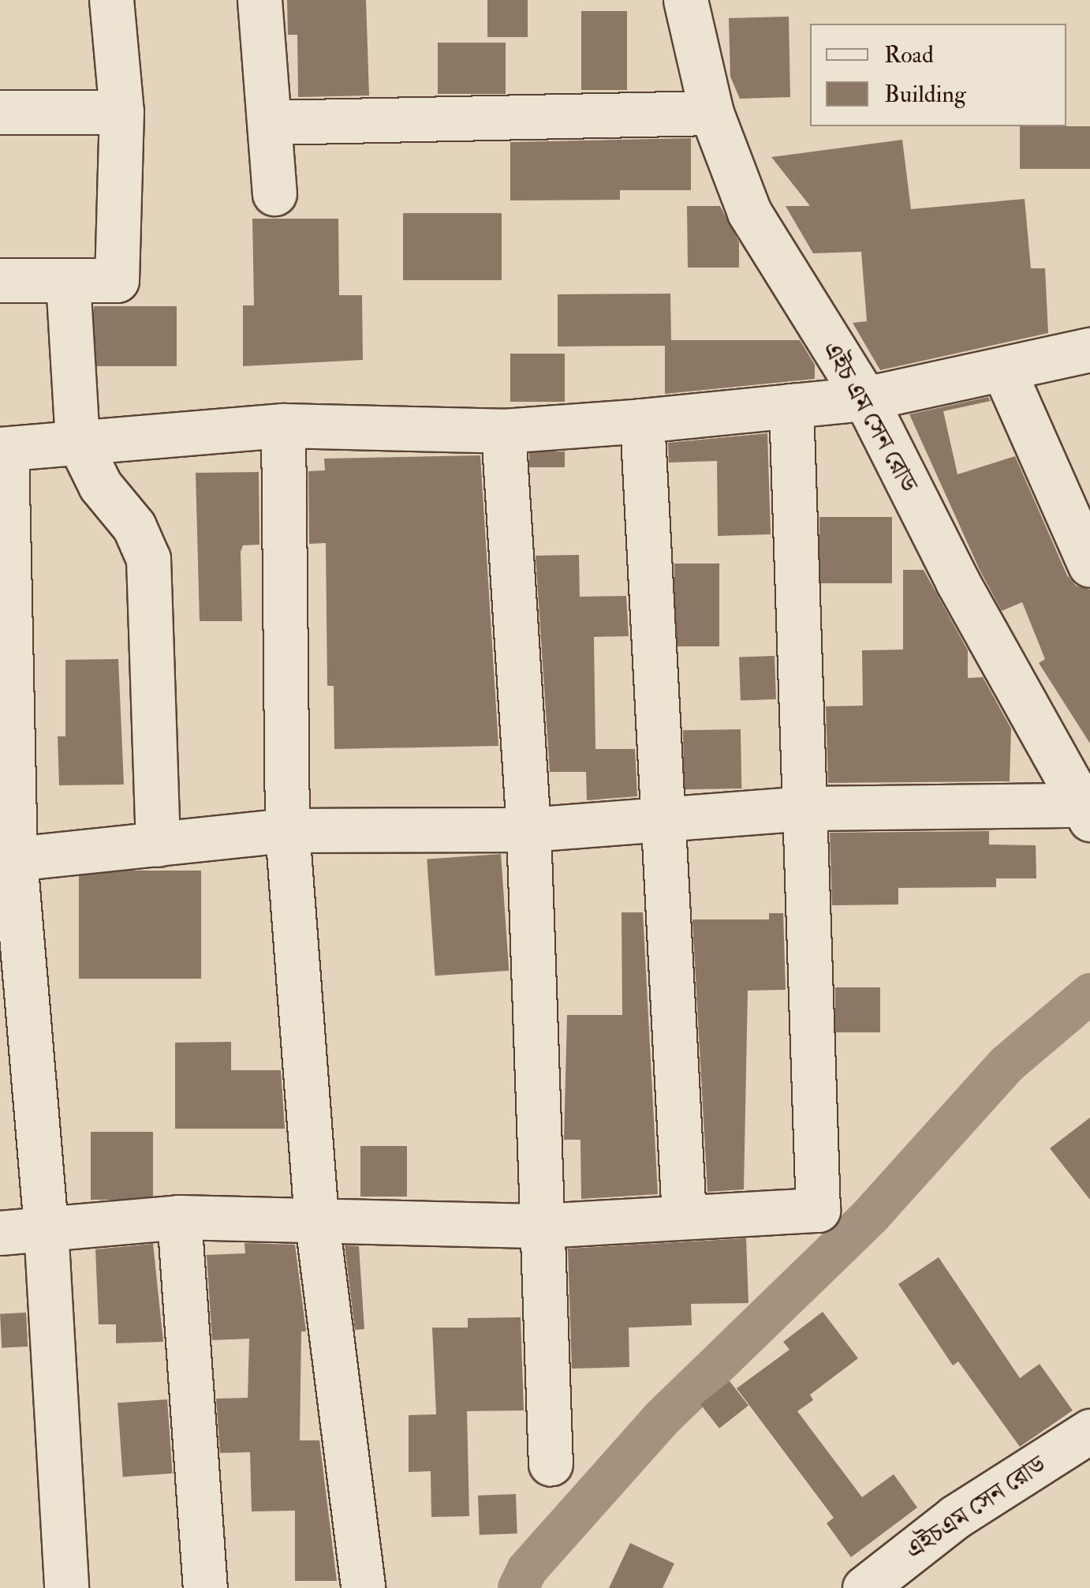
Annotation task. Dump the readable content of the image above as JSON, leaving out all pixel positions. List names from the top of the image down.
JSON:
{
  "streets": {
    "street": ["এইচ এম সেন রোড", "এইচএম সেন রোড"]
  },
  "legend": ["Road", "Building"]
}
